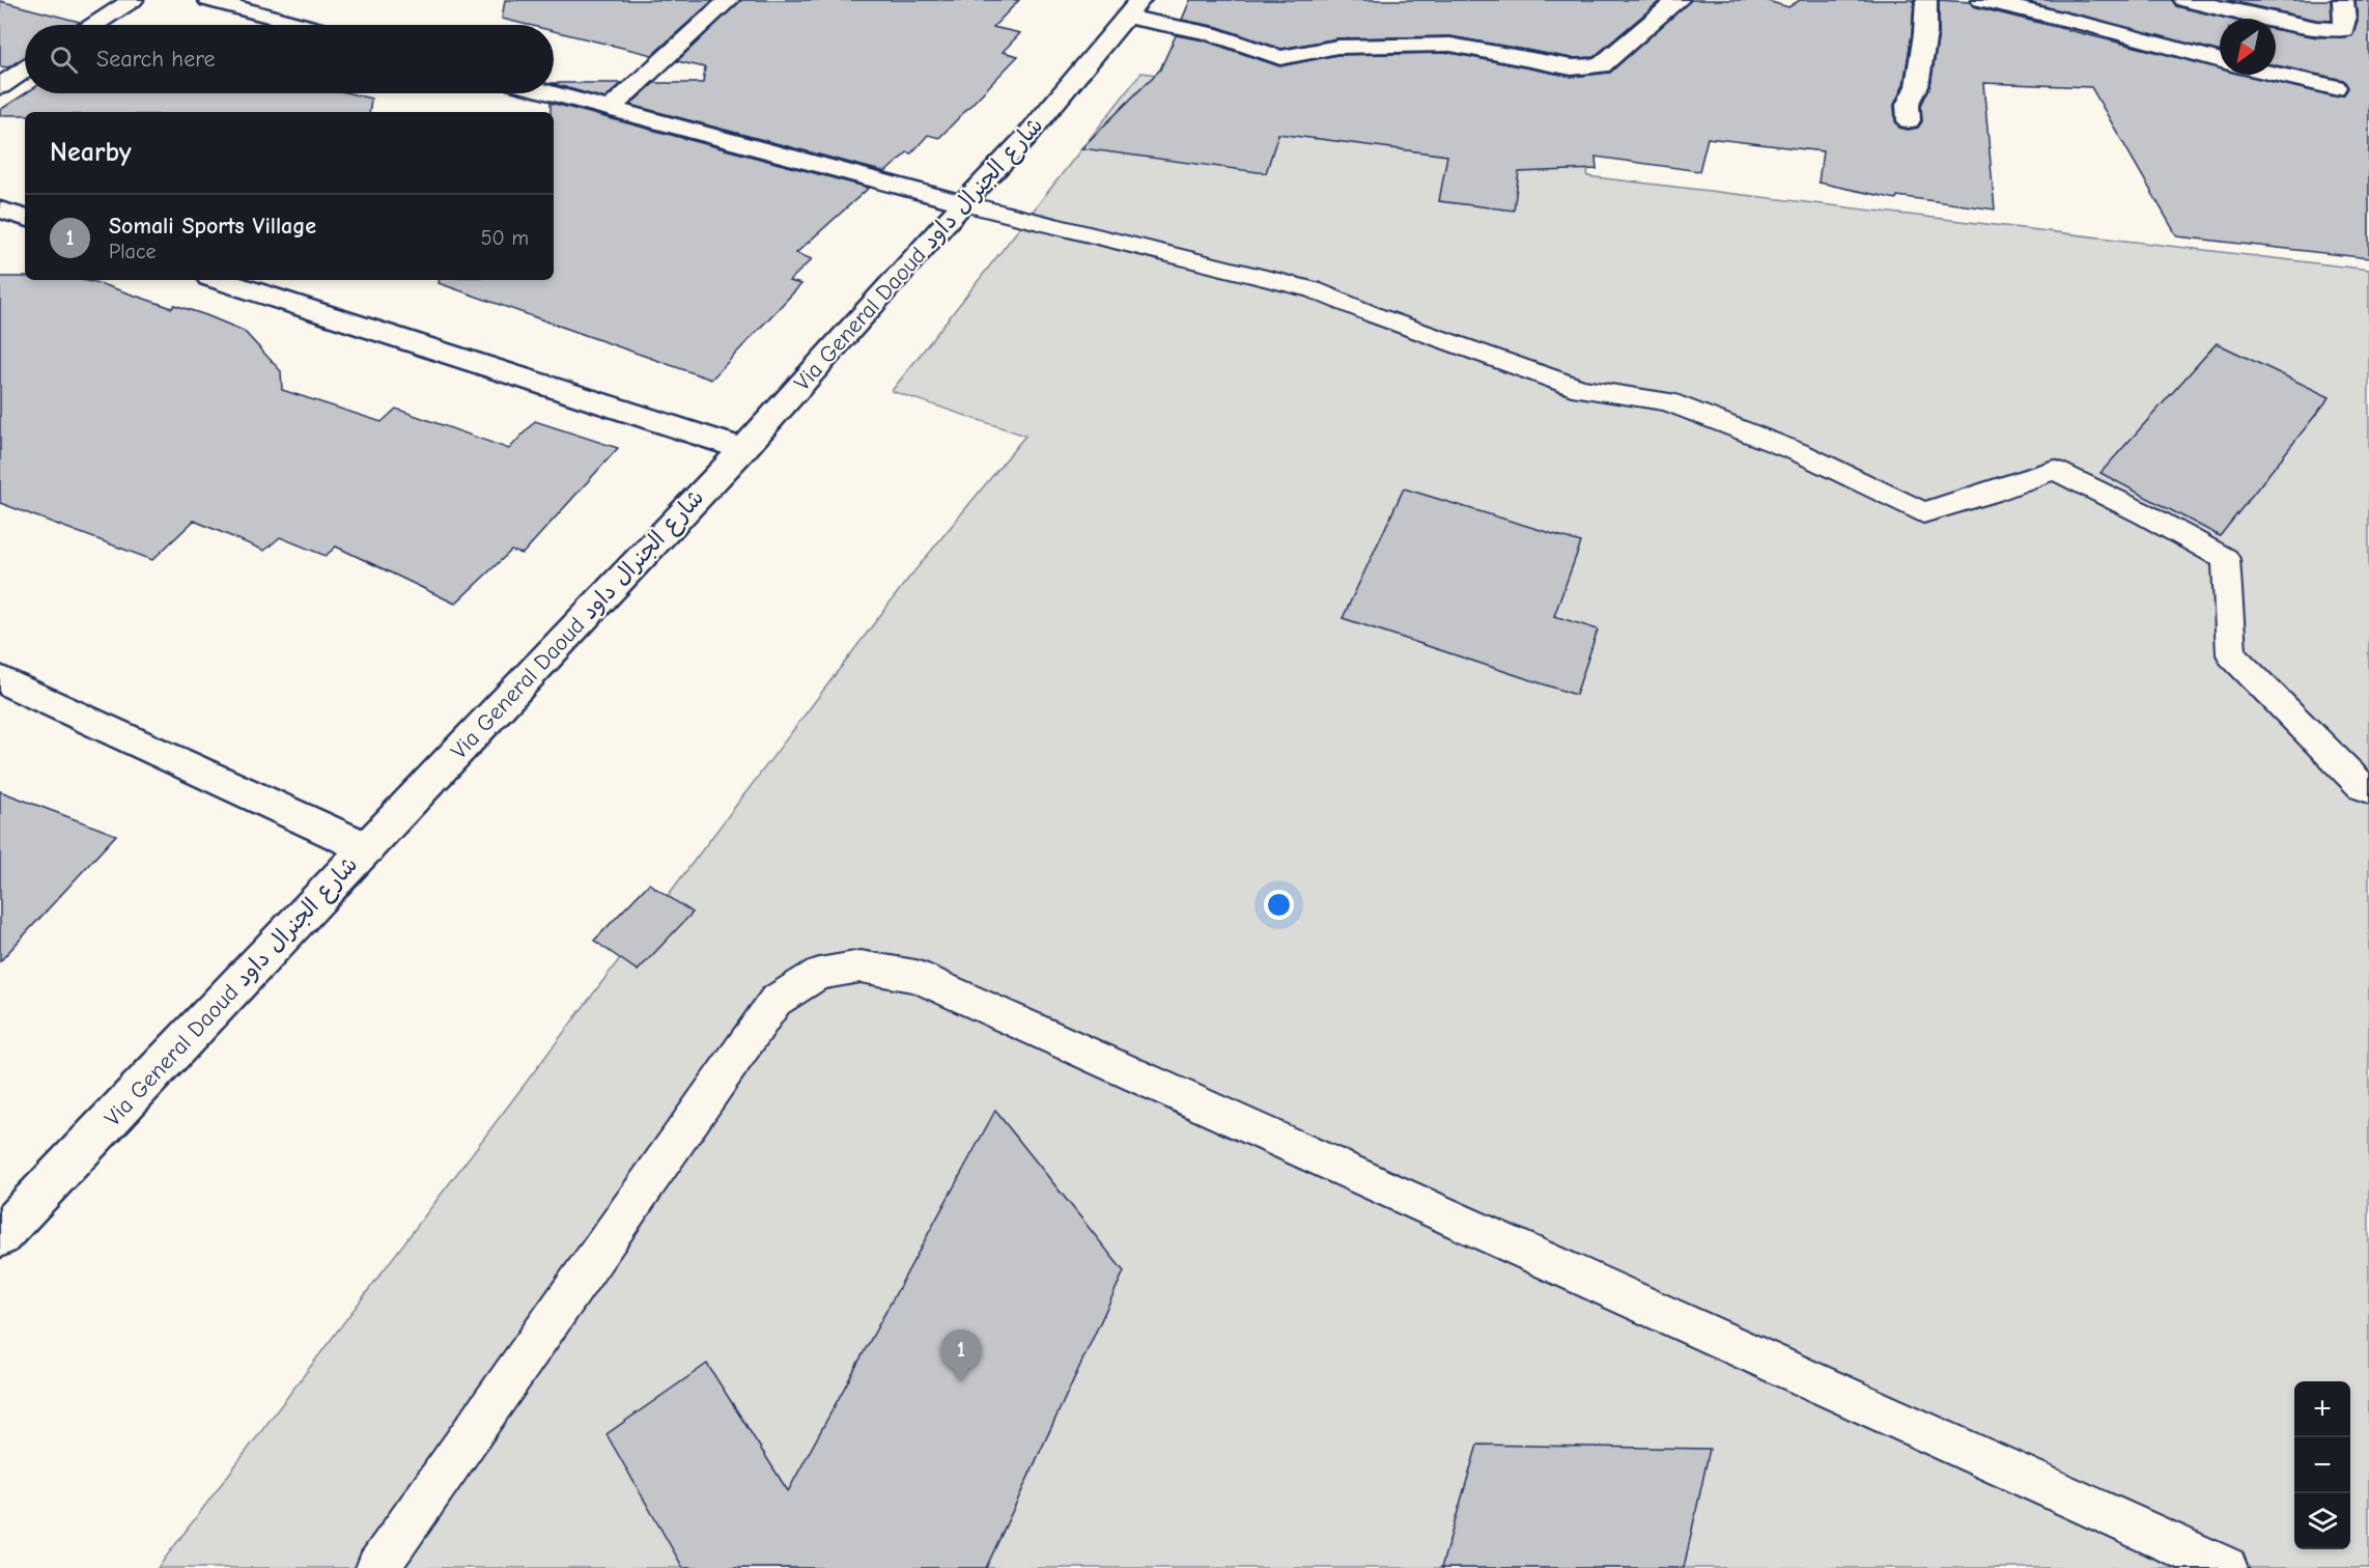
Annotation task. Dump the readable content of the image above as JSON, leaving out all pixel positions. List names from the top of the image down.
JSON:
{
  "streets": {
    "street": ["Via General Daoud شارع الجنرال داود"]
  },
  "north": "bottom left",
  "page": {
    "search": "Search here",
    "heading": "Nearby",
    "list": [
      {
        "mark": "1",
        "name": "Somali Sports Village",
        "note": "Place",
        "value": "50 m"
      }
    ],
    "pins": "1",
    "map_buttons": ["+", "−"]
  }
}
